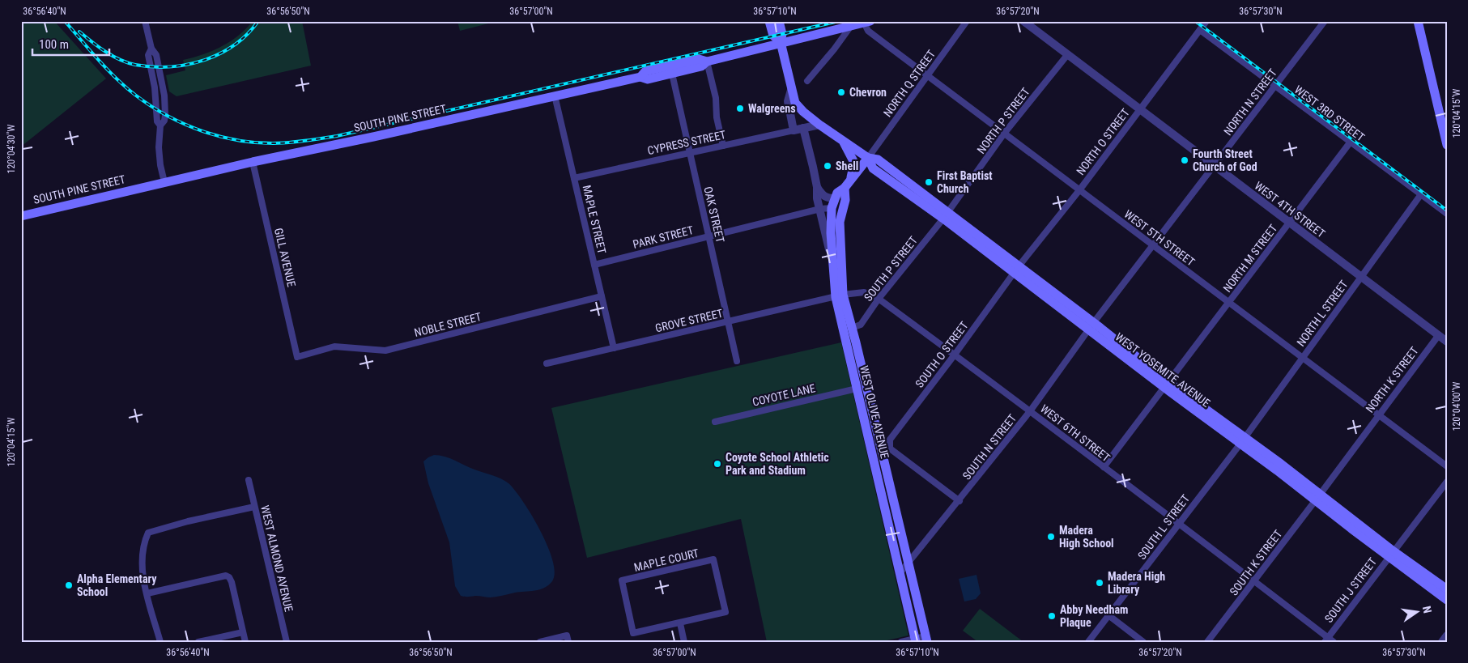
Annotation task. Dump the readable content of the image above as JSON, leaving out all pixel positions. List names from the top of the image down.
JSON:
{
  "streets": {
    "main road": ["SOUTH PINE STREET", "WEST YOSEMITE AVENUE", "WEST OLIVE AVENUE"],
    "street": [
      "NORTH Q STREET",
      "NORTH N STREET",
      "WEST 3RD STREET",
      "NORTH P STREET",
      "NORTH O STREET",
      "CYPRESS STREET",
      "WEST 4TH STREET",
      "OAK STREET",
      "MAPLE STREET",
      "PARK STREET",
      "WEST 5TH STREET",
      "GILL AVENUE",
      "NORTH M STREET",
      "SOUTH P STREET",
      "NORTH L STREET",
      "GROVE STREET",
      "NOBLE STREET",
      "SOUTH O STREET",
      "NORTH K STREET",
      "COYOTE LANE",
      "WEST 6TH STREET",
      "SOUTH N STREET",
      "SOUTH L STREET",
      "WEST ALMOND AVENUE",
      "MAPLE COURT",
      "SOUTH K STREET",
      "SOUTH J STREET"
    ]
  },
  "crossings": [
    ["NORTH Q STREET", "WEST 5TH STREET"],
    ["NORTH Q STREET", "WEST YOSEMITE AVENUE"],
    ["NORTH N STREET", "WEST 3RD STREET"],
    ["NORTH N STREET", "WEST 4TH STREET"],
    ["NORTH N STREET", "WEST 5TH STREET"],
    ["NORTH N STREET", "WEST YOSEMITE AVENUE"],
    ["NORTH N STREET", "SOUTH N STREET"],
    ["WEST 3RD STREET", "NORTH O STREET"],
    ["WEST 3RD STREET", "NORTH M STREET"],
    ["WEST 3RD STREET", "NORTH L STREET"],
    ["SOUTH PINE STREET", "OAK STREET"],
    ["SOUTH PINE STREET", "MAPLE STREET"],
    ["SOUTH PINE STREET", "GILL AVENUE"],
    ["NORTH P STREET", "WEST 4TH STREET"],
    ["NORTH P STREET", "WEST 5TH STREET"],
    ["NORTH P STREET", "SOUTH P STREET"],
    ["NORTH P STREET", "WEST YOSEMITE AVENUE"],
    ["NORTH O STREET", "WEST 4TH STREET"],
    ["NORTH O STREET", "WEST 5TH STREET"],
    ["NORTH O STREET", "SOUTH O STREET"],
    ["NORTH O STREET", "WEST YOSEMITE AVENUE"],
    ["CYPRESS STREET", "OAK STREET"],
    ["CYPRESS STREET", "MAPLE STREET"],
    ["CYPRESS STREET", "WEST YOSEMITE AVENUE"],
    ["CYPRESS STREET", "WEST OLIVE AVENUE"],
    ["WEST 4TH STREET", "NORTH M STREET"],
    ["WEST 4TH STREET", "NORTH L STREET"],
    ["WEST 4TH STREET", "NORTH K STREET"],
    ["OAK STREET", "PARK STREET"],
    ["OAK STREET", "GROVE STREET"],
    ["MAPLE STREET", "PARK STREET"],
    ["MAPLE STREET", "GROVE STREET"],
    ["MAPLE STREET", "NOBLE STREET"],
    ["PARK STREET", "WEST OLIVE AVENUE"],
    ["WEST 5TH STREET", "NORTH M STREET"],
    ["WEST 5TH STREET", "NORTH L STREET"],
    ["WEST 5TH STREET", "NORTH K STREET"],
    ["GILL AVENUE", "NOBLE STREET"],
    ["NORTH M STREET", "WEST YOSEMITE AVENUE"],
    ["NORTH M STREET", "WEST 6TH STREET"],
    ["SOUTH P STREET", "WEST YOSEMITE AVENUE"],
    ["SOUTH P STREET", "WEST OLIVE AVENUE"],
    ["SOUTH P STREET", "WEST 6TH STREET"],
    ["NORTH L STREET", "WEST YOSEMITE AVENUE"],
    ["NORTH L STREET", "SOUTH L STREET"],
    ["GROVE STREET", "WEST OLIVE AVENUE"],
    ["GROVE STREET", "WEST 6TH STREET"],
    ["SOUTH O STREET", "WEST YOSEMITE AVENUE"],
    ["SOUTH O STREET", "WEST 6TH STREET"],
    ["SOUTH O STREET", "SOUTH N STREET"],
    ["WEST YOSEMITE AVENUE", "NORTH K STREET"],
    ["WEST YOSEMITE AVENUE", "WEST OLIVE AVENUE"],
    ["WEST YOSEMITE AVENUE", "SOUTH N STREET"],
    ["WEST YOSEMITE AVENUE", "SOUTH L STREET"],
    ["WEST YOSEMITE AVENUE", "SOUTH K STREET"],
    ["WEST YOSEMITE AVENUE", "SOUTH J STREET"],
    ["NORTH K STREET", "SOUTH K STREET"],
    ["COYOTE LANE", "WEST OLIVE AVENUE"],
    ["WEST OLIVE AVENUE", "WEST 6TH STREET"],
    ["WEST OLIVE AVENUE", "SOUTH N STREET"],
    ["WEST 6TH STREET", "SOUTH N STREET"],
    ["WEST 6TH STREET", "SOUTH L STREET"],
    ["WEST 6TH STREET", "SOUTH K STREET"],
    ["WEST 6TH STREET", "SOUTH J STREET"]
  ],
  "places": [
    "Chevron",
    "Walgreens",
    "Fourth Street Church of God",
    "Shell",
    "First Baptist Church",
    "Coyote School Athletic Park and Stadium",
    "Madera High School",
    "Madera High Library",
    "Alpha Elementary School",
    "Abby Needham Plaque"
  ],
  "scale_bar": "100 m",
  "north": "right",
  "coordinates": [
    "36°56'40\"N",
    "36°56'50\"N",
    "36°57'00\"N",
    "36°57'10\"N",
    "36°57'20\"N",
    "36°57'30\"N",
    "120°04'15\"W",
    "120°04'30\"W",
    "120°04'00\"W"
  ]
}
